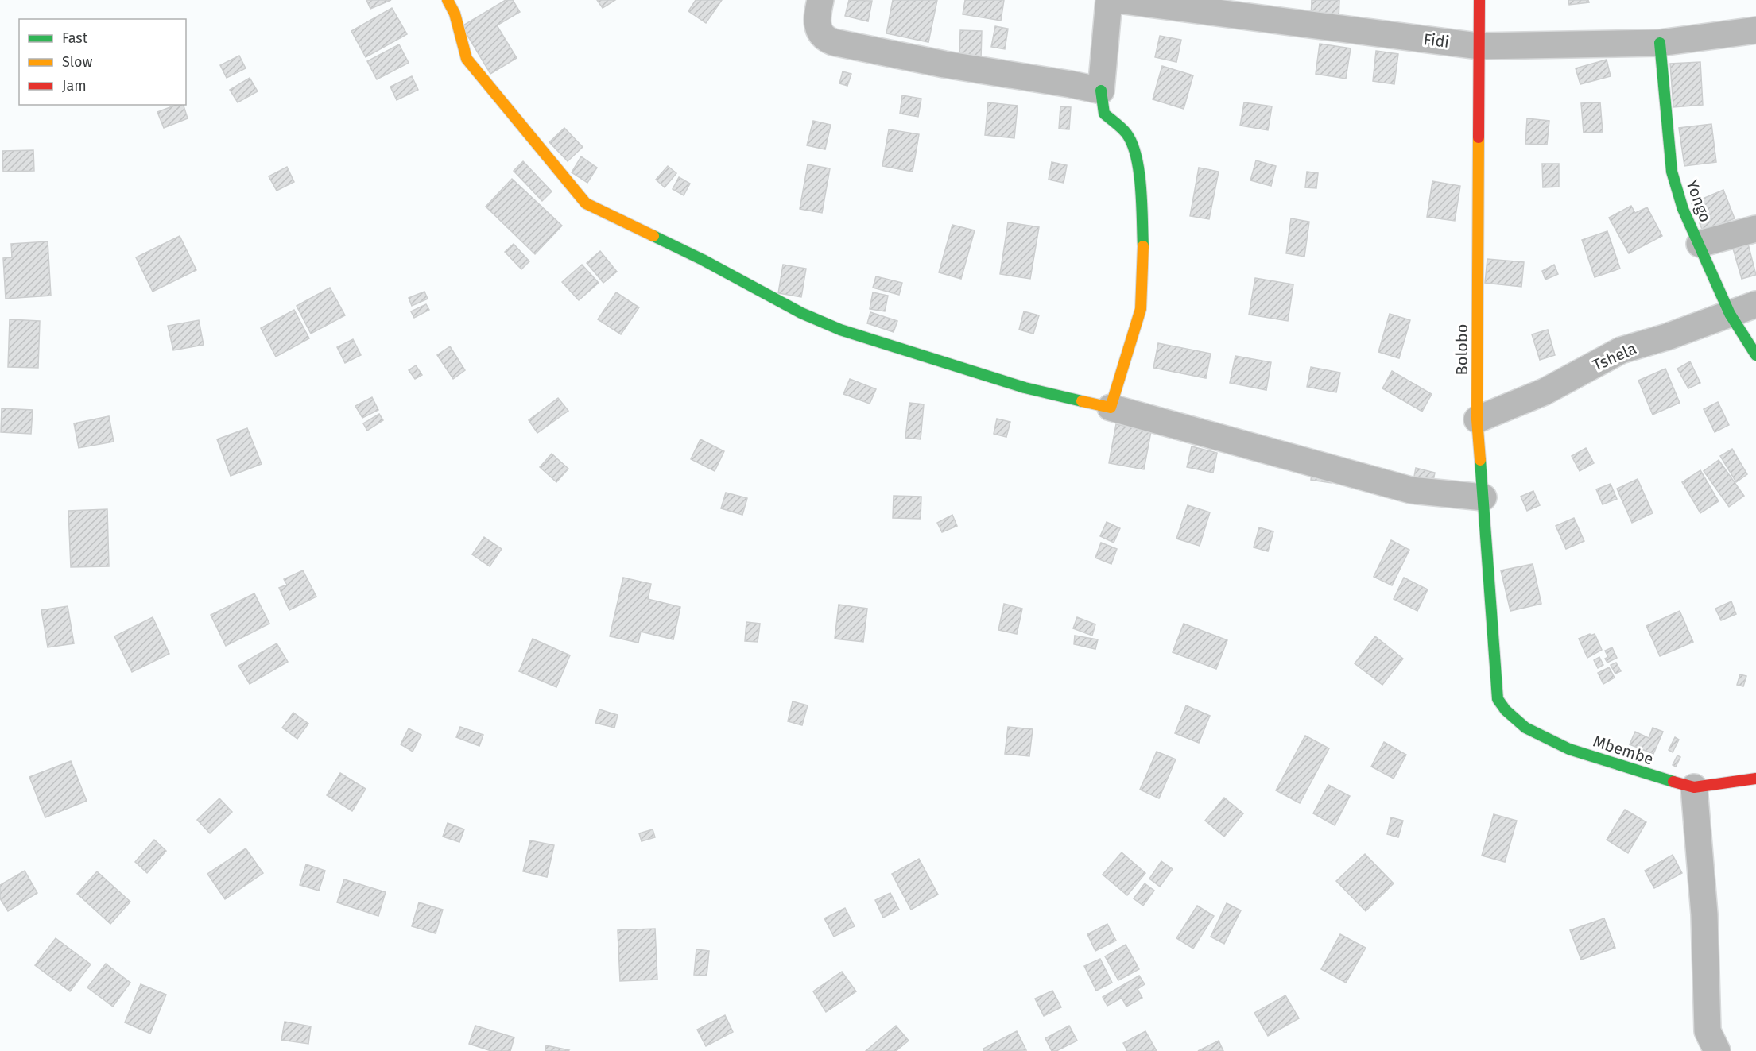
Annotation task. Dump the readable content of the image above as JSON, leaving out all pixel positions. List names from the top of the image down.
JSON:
{
  "streets": {
    "street": [
      "Fidi",
      "Yongo",
      "Bolobo",
      "Tshela",
      "Mbembe"
    ]
  },
  "crossings": [
    ["Fidi", "Yongo"],
    ["Fidi", "Bolobo"],
    ["Yongo", "Tshela"],
    ["Bolobo", "Tshela"],
    ["Bolobo", "Mbembe"]
  ],
  "legend": ["Fast", "Slow", "Jam"]
}
